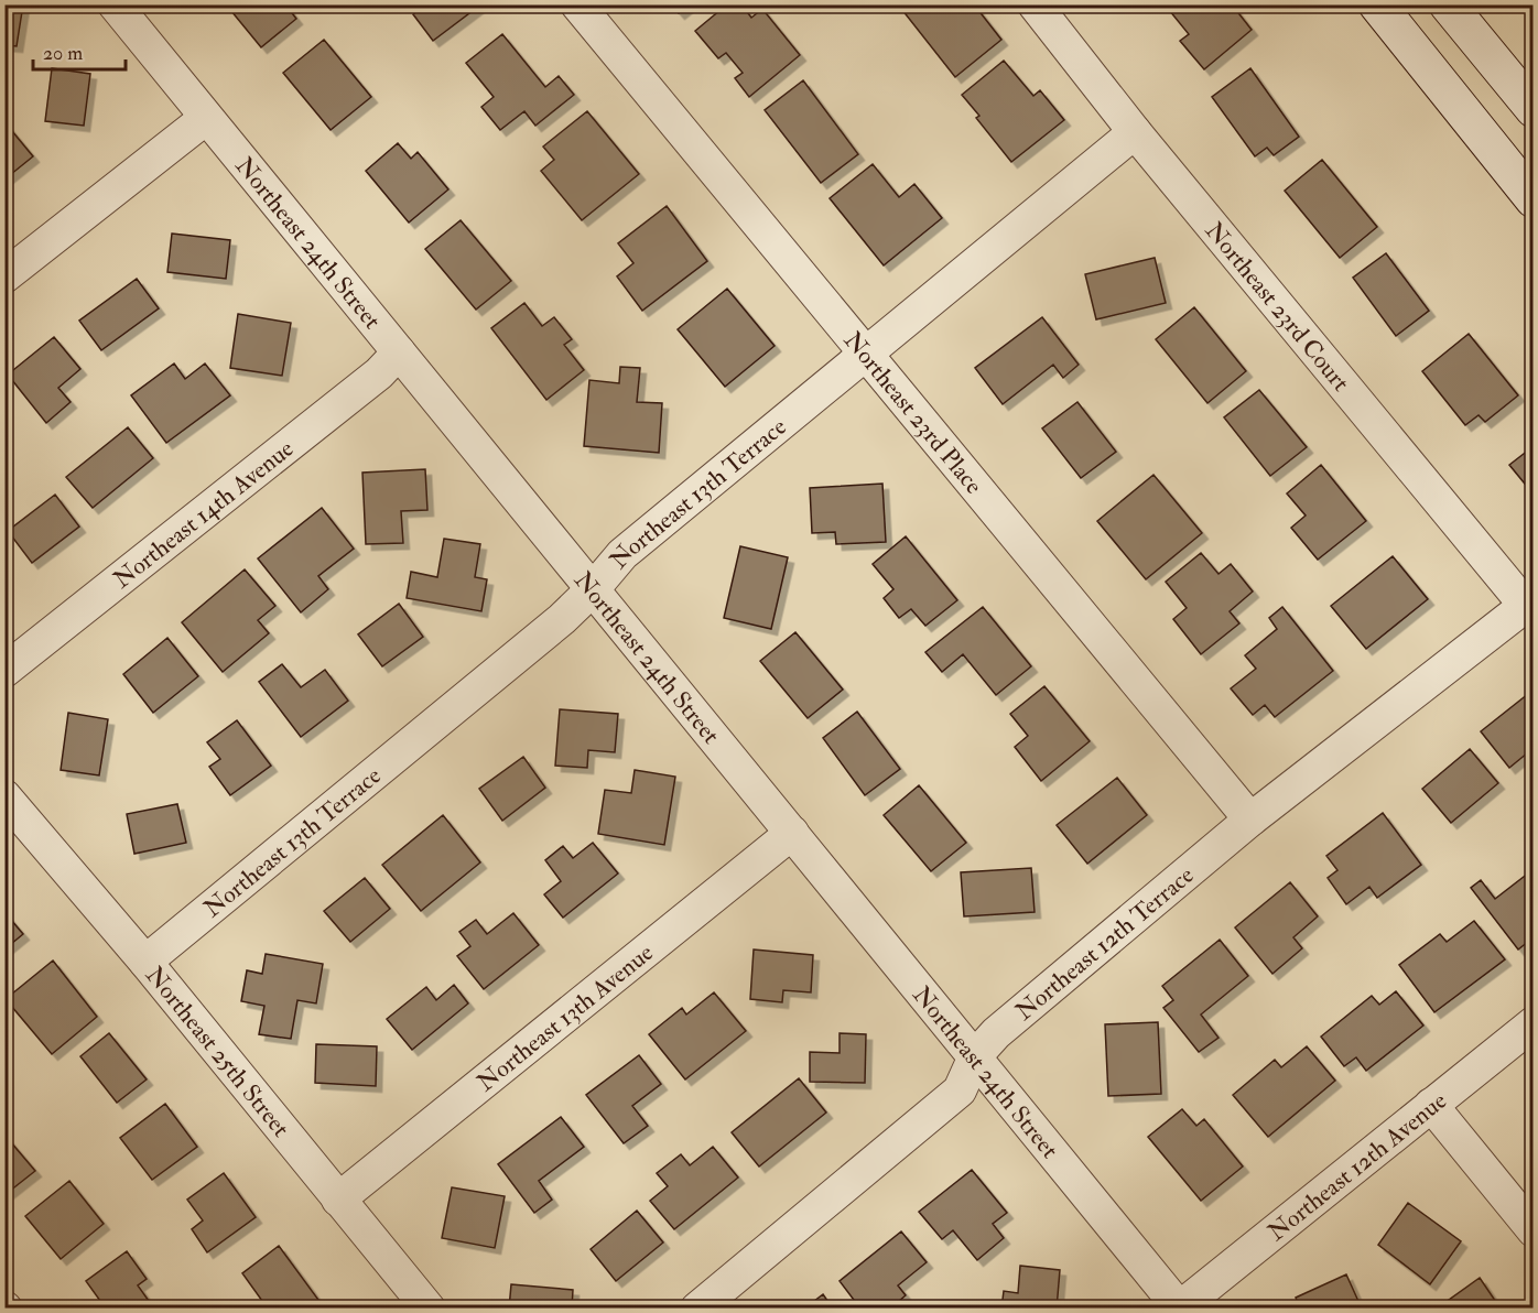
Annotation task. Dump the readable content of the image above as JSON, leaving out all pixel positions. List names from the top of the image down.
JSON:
{
  "streets": {
    "street": [
      "Northeast 24th Street",
      "Northeast 23rd Court",
      "Northeast 23rd Place",
      "Northeast 13th Terrace",
      "Northeast 14th Avenue",
      "Northeast 12th Terrace",
      "Northeast 13th Avenue",
      "Northeast 25th Street",
      "Northeast 12th Avenue"
    ]
  },
  "crossings": [
    ["Northeast 24th Street", "Northeast 13th Terrace"],
    ["Northeast 24th Street", "Northeast 14th Avenue"],
    ["Northeast 24th Street", "Northeast 12th Terrace"],
    ["Northeast 24th Street", "Northeast 13th Avenue"],
    ["Northeast 24th Street", "Northeast 12th Avenue"],
    ["Northeast 23rd Court", "Northeast 13th Terrace"],
    ["Northeast 23rd Court", "Northeast 12th Terrace"],
    ["Northeast 23rd Place", "Northeast 13th Terrace"],
    ["Northeast 23rd Place", "Northeast 12th Terrace"],
    ["Northeast 13th Terrace", "Northeast 25th Street"],
    ["Northeast 13th Avenue", "Northeast 25th Street"]
  ],
  "scale_bar": "20 m"
}
